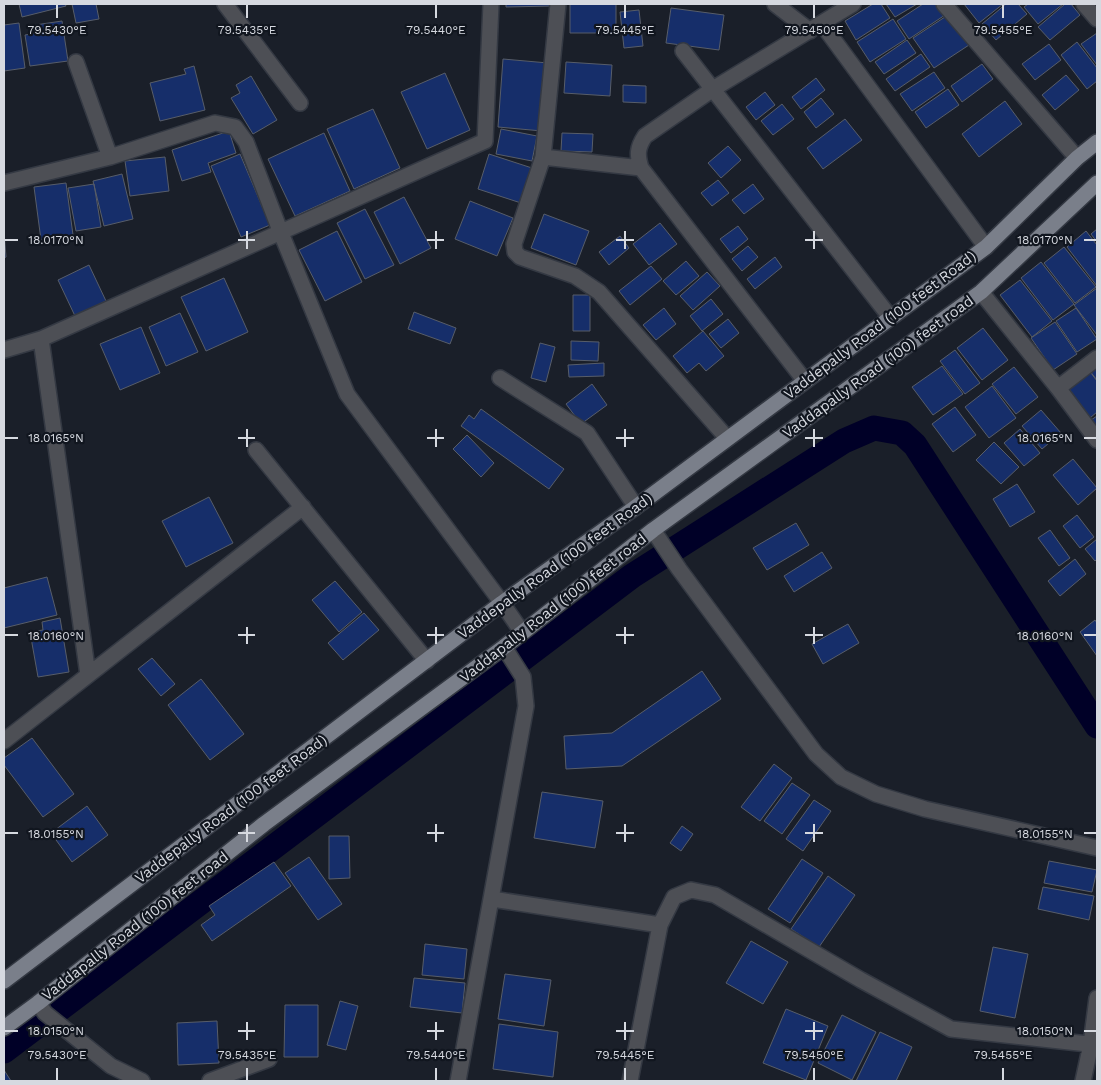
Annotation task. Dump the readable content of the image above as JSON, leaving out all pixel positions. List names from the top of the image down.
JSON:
{
  "streets": {
    "main road": ["Vaddepally Road (100 feet Road)", "Vaddapally Road (100) feet road"]
  },
  "coordinates": [
    "79.5430°E",
    "79.5435°E",
    "79.5440°E",
    "79.5445°E",
    "79.5450°E",
    "79.5455°E",
    "18.0170°N",
    "18.0165°N",
    "18.0160°N",
    "18.0155°N",
    "18.0150°N"
  ]
}
